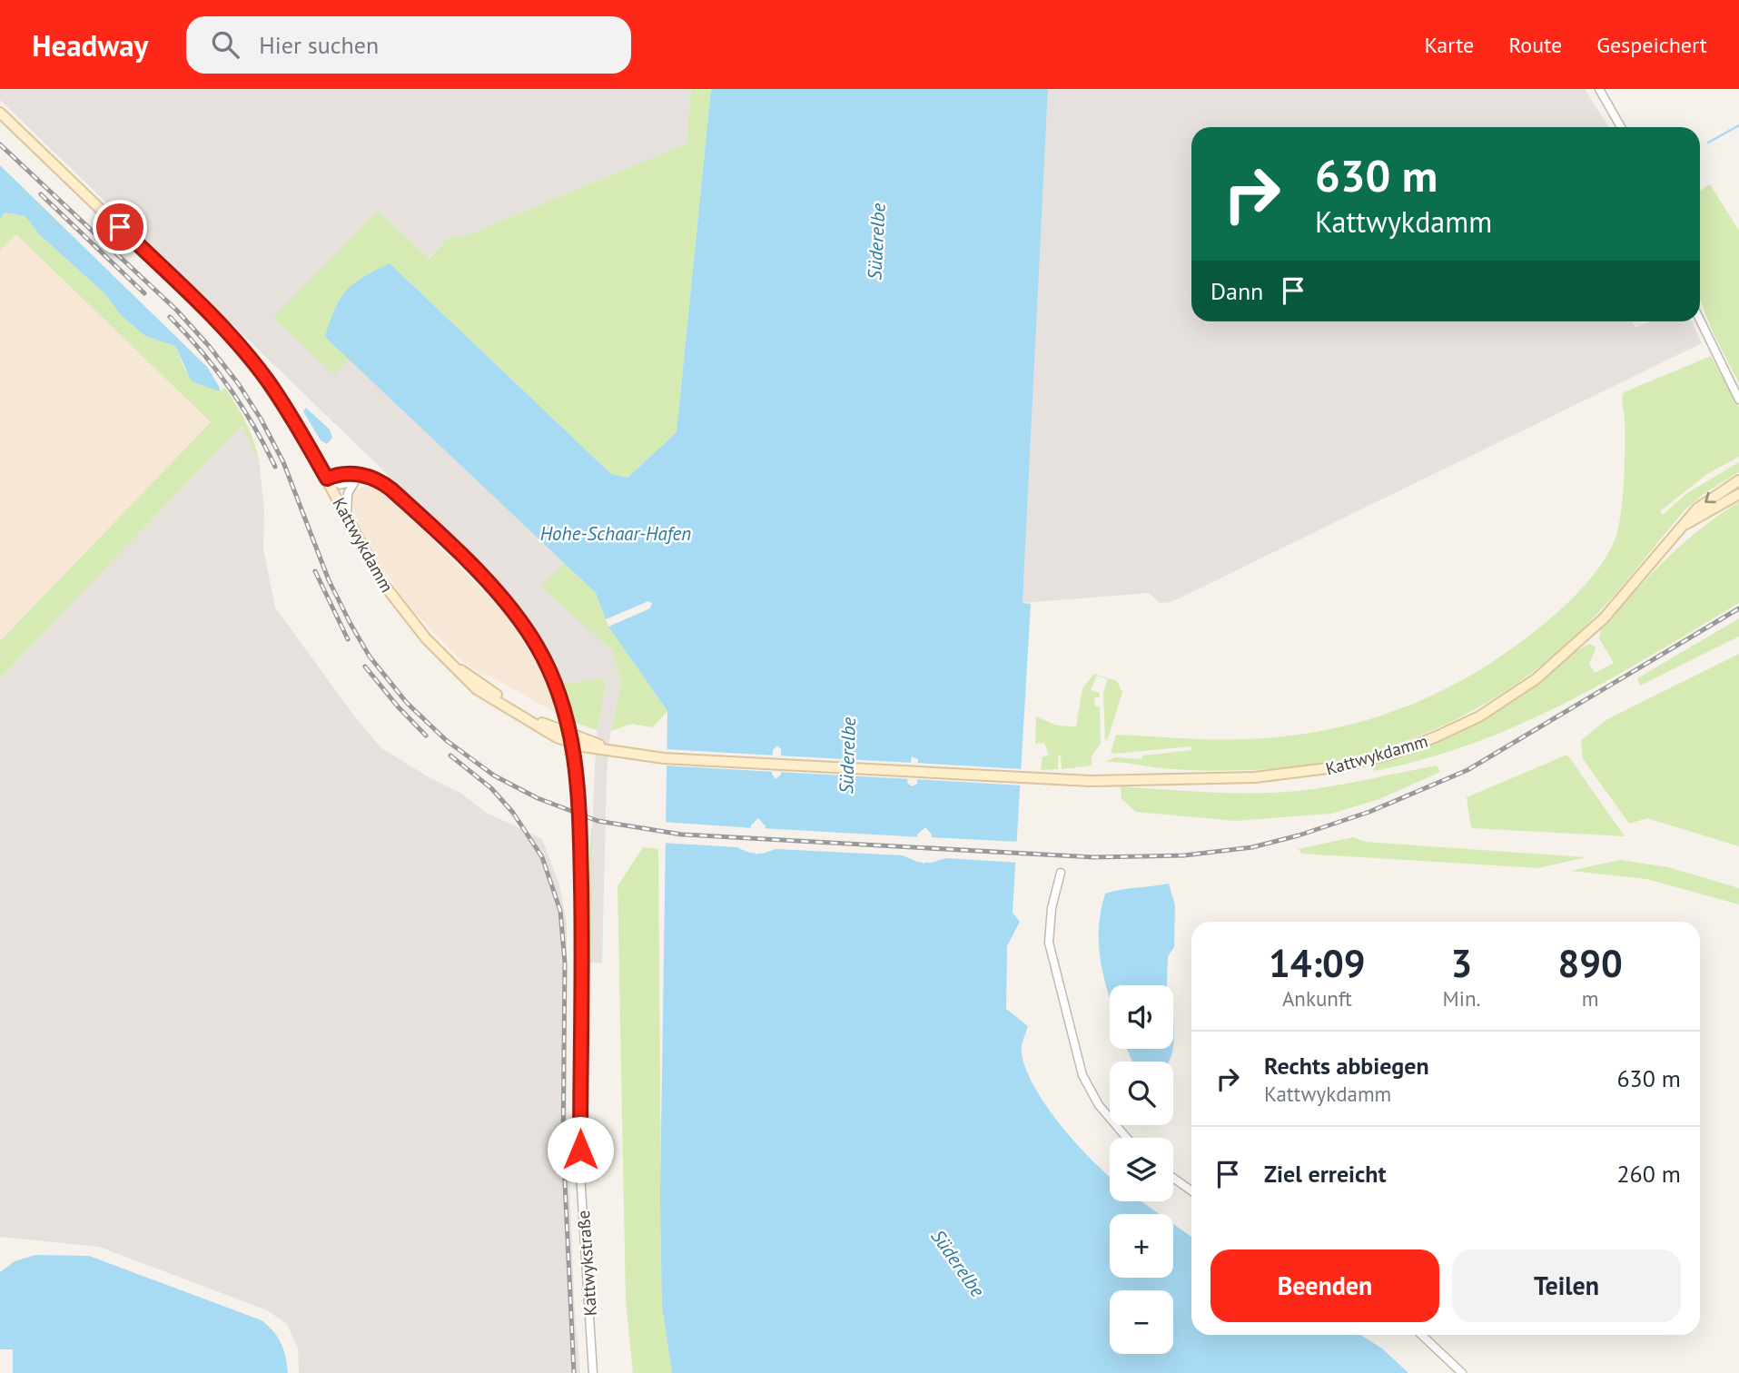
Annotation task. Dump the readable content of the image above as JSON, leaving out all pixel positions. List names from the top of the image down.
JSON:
{
  "streets": {
    "main road": ["Kattwykdamm"],
    "street": ["Kattwykstraße"]
  },
  "crossings": [
    ["Kattwykdamm", "Kattwykstraße"]
  ],
  "water": ["Süderelbe", "Hohe-Schaar-Hafen"],
  "page": {
    "header": "Headway",
    "search": "Hier suchen",
    "nav": ["Karte", "Route", "Gespeichert"],
    "turn": ["630 m", "Kattwykdamm"],
    "then": "Dann",
    "eta": [
      "14:09",
      "Ankunft",
      "3",
      "Min.",
      "890",
      "m"
    ],
    "map_buttons": ["+", "−"],
    "list": [
      {
        "name": "Rechts abbiegen",
        "note": "Kattwykdamm",
        "value": "630 m"
      },
      {
        "name": "Ziel erreicht",
        "value": "260 m"
      }
    ],
    "buttons": ["Beenden", "Teilen"]
  }
}
